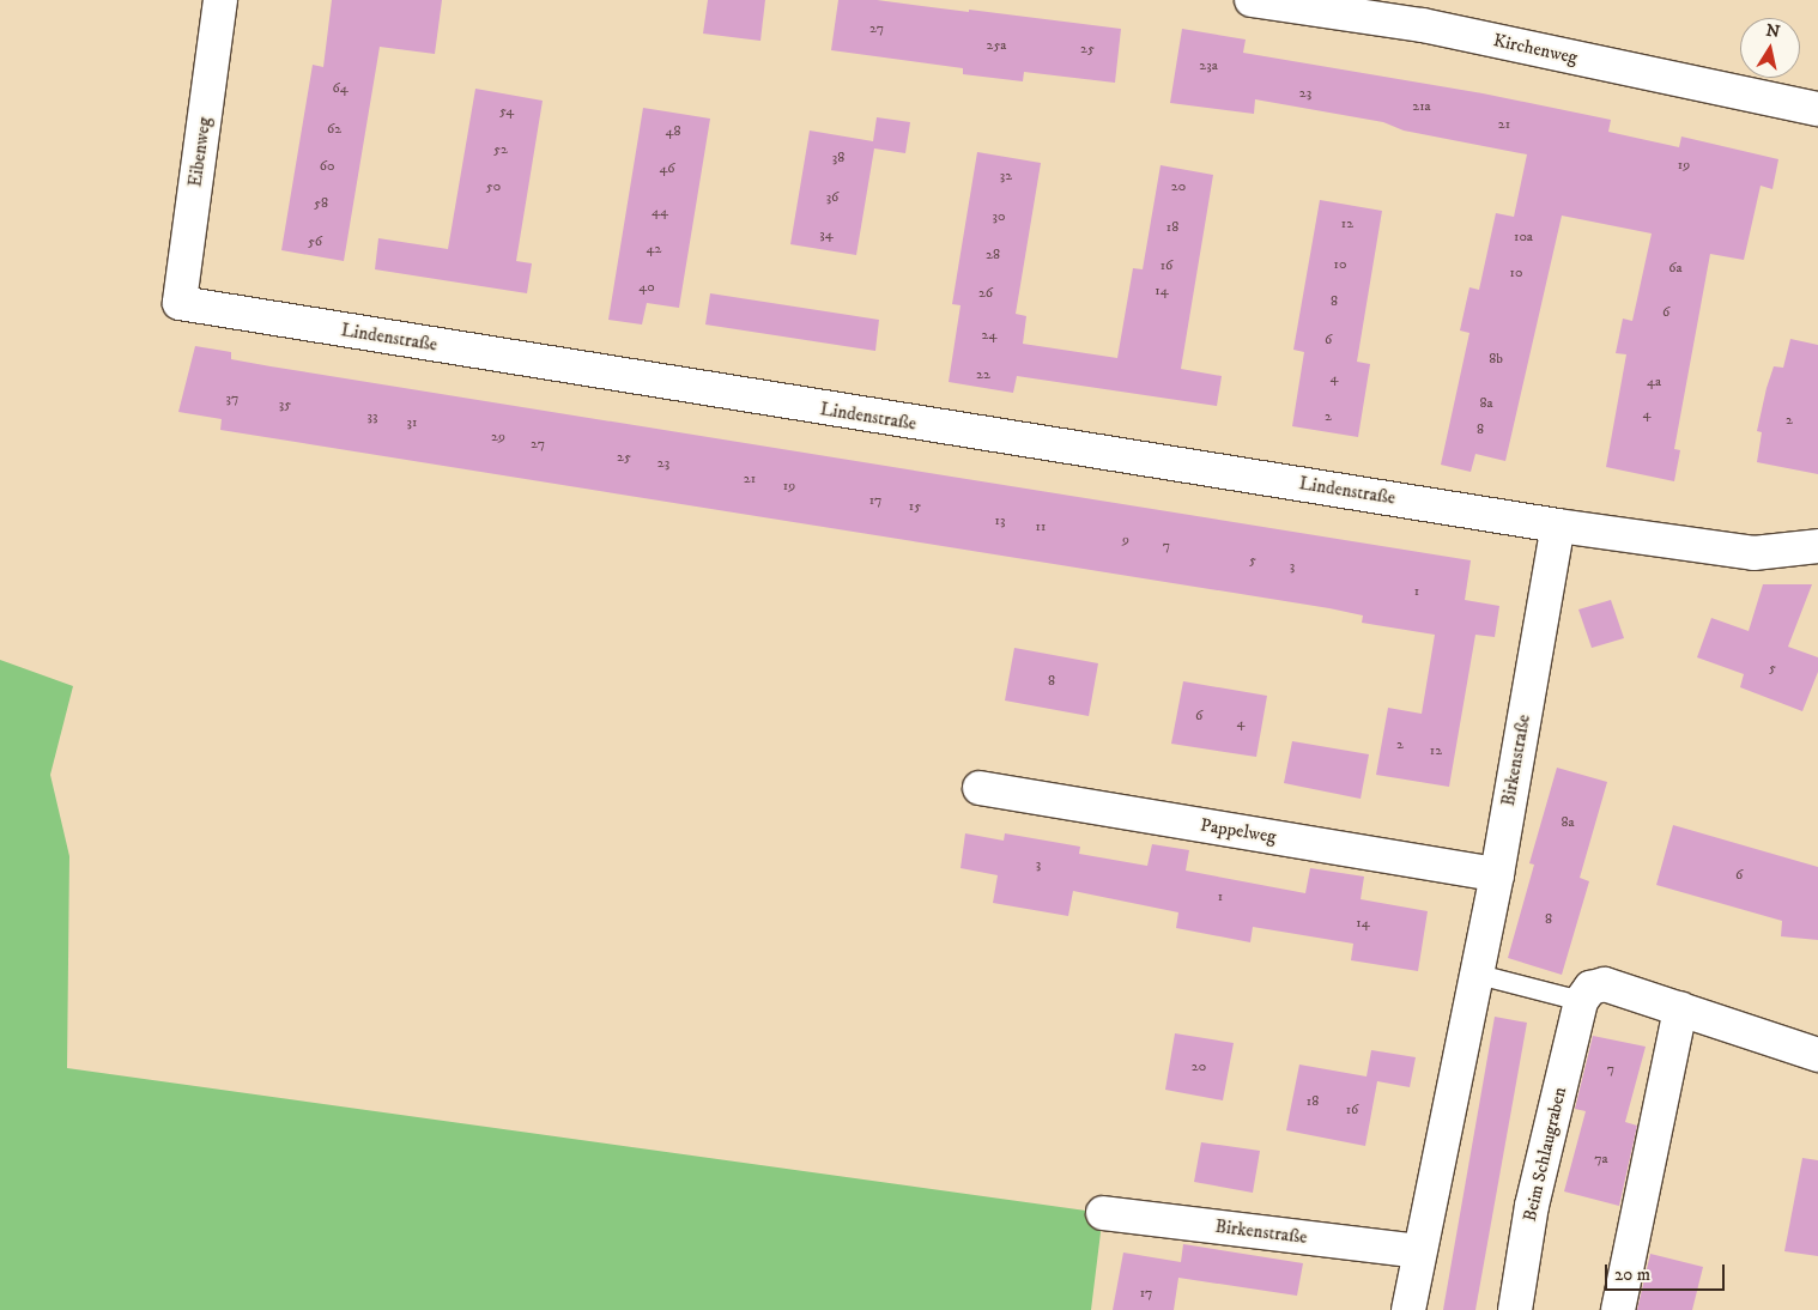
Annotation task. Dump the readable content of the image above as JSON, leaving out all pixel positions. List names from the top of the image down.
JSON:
{
  "streets": {
    "street": [
      "Kirchenweg",
      "Eibenweg",
      "Lindenstraße",
      "Birkenstraße",
      "Pappelweg",
      "Beim Schlaugraben"
    ]
  },
  "crossings": [
    ["Eibenweg", "Lindenstraße"],
    ["Lindenstraße", "Birkenstraße"],
    ["Birkenstraße", "Pappelweg"]
  ],
  "house_numbers": [
    "27",
    "25a",
    "25",
    "23a",
    "64",
    "23",
    "21a",
    "54",
    "21",
    "62",
    "48",
    "52",
    "38",
    "19",
    "60",
    "46",
    "32",
    "50",
    "20",
    "36",
    "58",
    "44",
    "30",
    "12",
    "18",
    "34",
    "10a",
    "56",
    "42",
    "28",
    "10",
    "16",
    "6a",
    "10",
    "40",
    "14",
    "26",
    "8",
    "6",
    "24",
    "6",
    "8b",
    "22",
    "4",
    "4a",
    "37",
    "8a",
    "35",
    "4",
    "33",
    "2",
    "2",
    "31",
    "8",
    "29",
    "27",
    "25",
    "23",
    "21",
    "19",
    "17",
    "15",
    "13",
    "11",
    "9",
    "7",
    "5",
    "3",
    "1",
    "5",
    "8",
    "6",
    "4",
    "2",
    "12",
    "8a",
    "3",
    "6",
    "1",
    "8",
    "14",
    "20",
    "7",
    "18",
    "16",
    "7a",
    "17"
  ],
  "scale_bar": "20 m",
  "north": "top"
}
